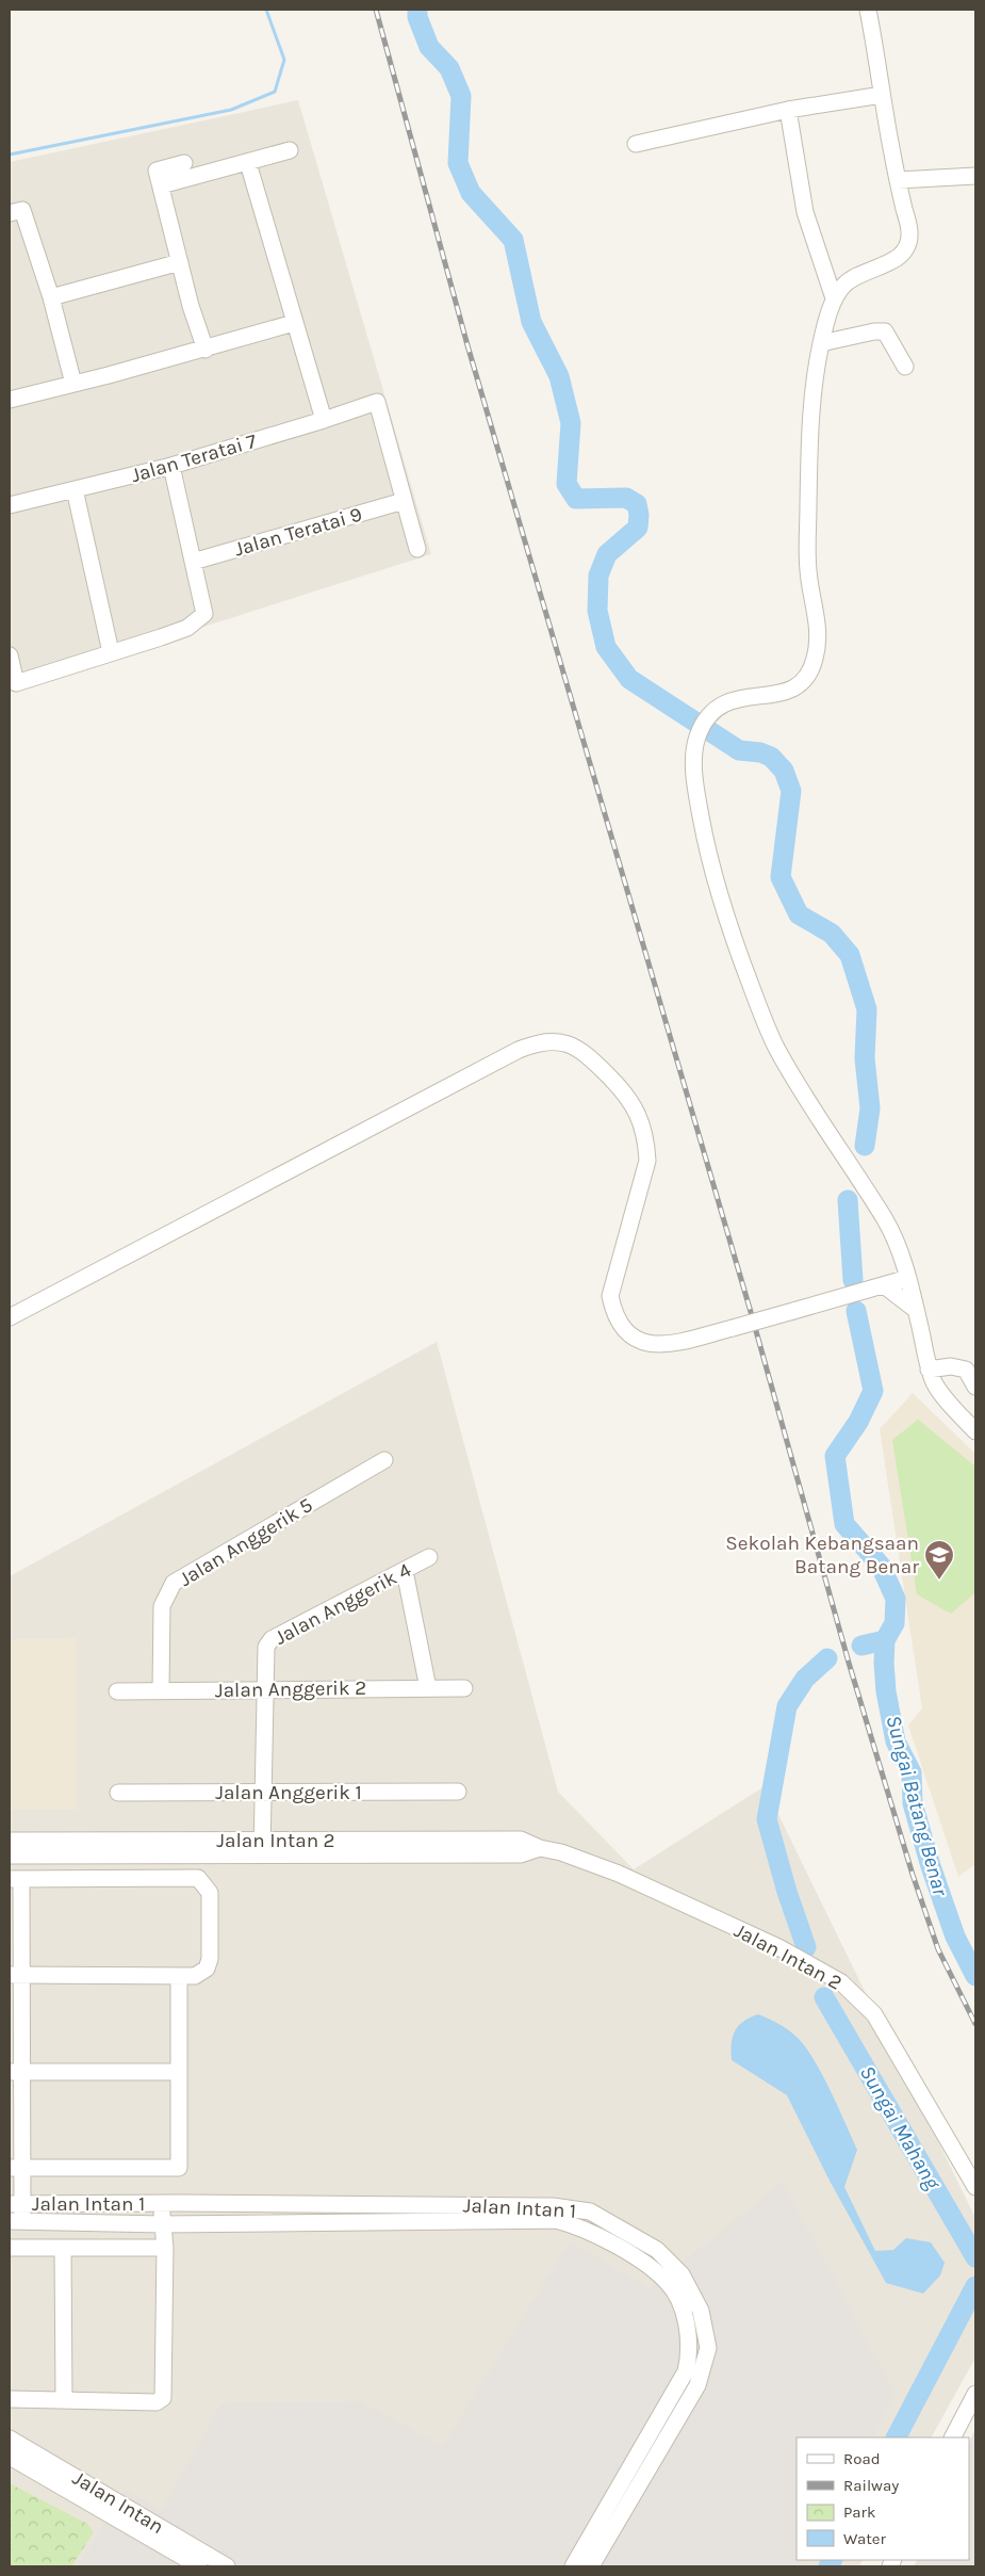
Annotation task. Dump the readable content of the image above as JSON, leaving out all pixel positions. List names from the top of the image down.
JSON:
{
  "streets": {
    "street": [
      "Jalan Teratai 7",
      "Jalan Teratai 9",
      "Jalan Anggerik 5",
      "Jalan Anggerik 4",
      "Jalan Anggerik 2",
      "Jalan Anggerik 1",
      "Jalan Intan 2",
      "Jalan Intan 1",
      "Jalan Intan"
    ]
  },
  "crossings": [
    ["Jalan Teratai 7", "Jalan Teratai 9"],
    ["Jalan Anggerik 5", "Jalan Anggerik 2"],
    ["Jalan Anggerik 4", "Jalan Anggerik 2"],
    ["Jalan Anggerik 4", "Jalan Anggerik 1"],
    ["Jalan Anggerik 4", "Jalan Intan 2"]
  ],
  "water": ["Sungai Batang Benar", "Sungai Mahang"],
  "places": {
    "school or university": ["Sekolah Kebangsaan Batang Benar"]
  },
  "legend": [
    "Road",
    "Railway",
    "Park",
    "Water"
  ]
}
